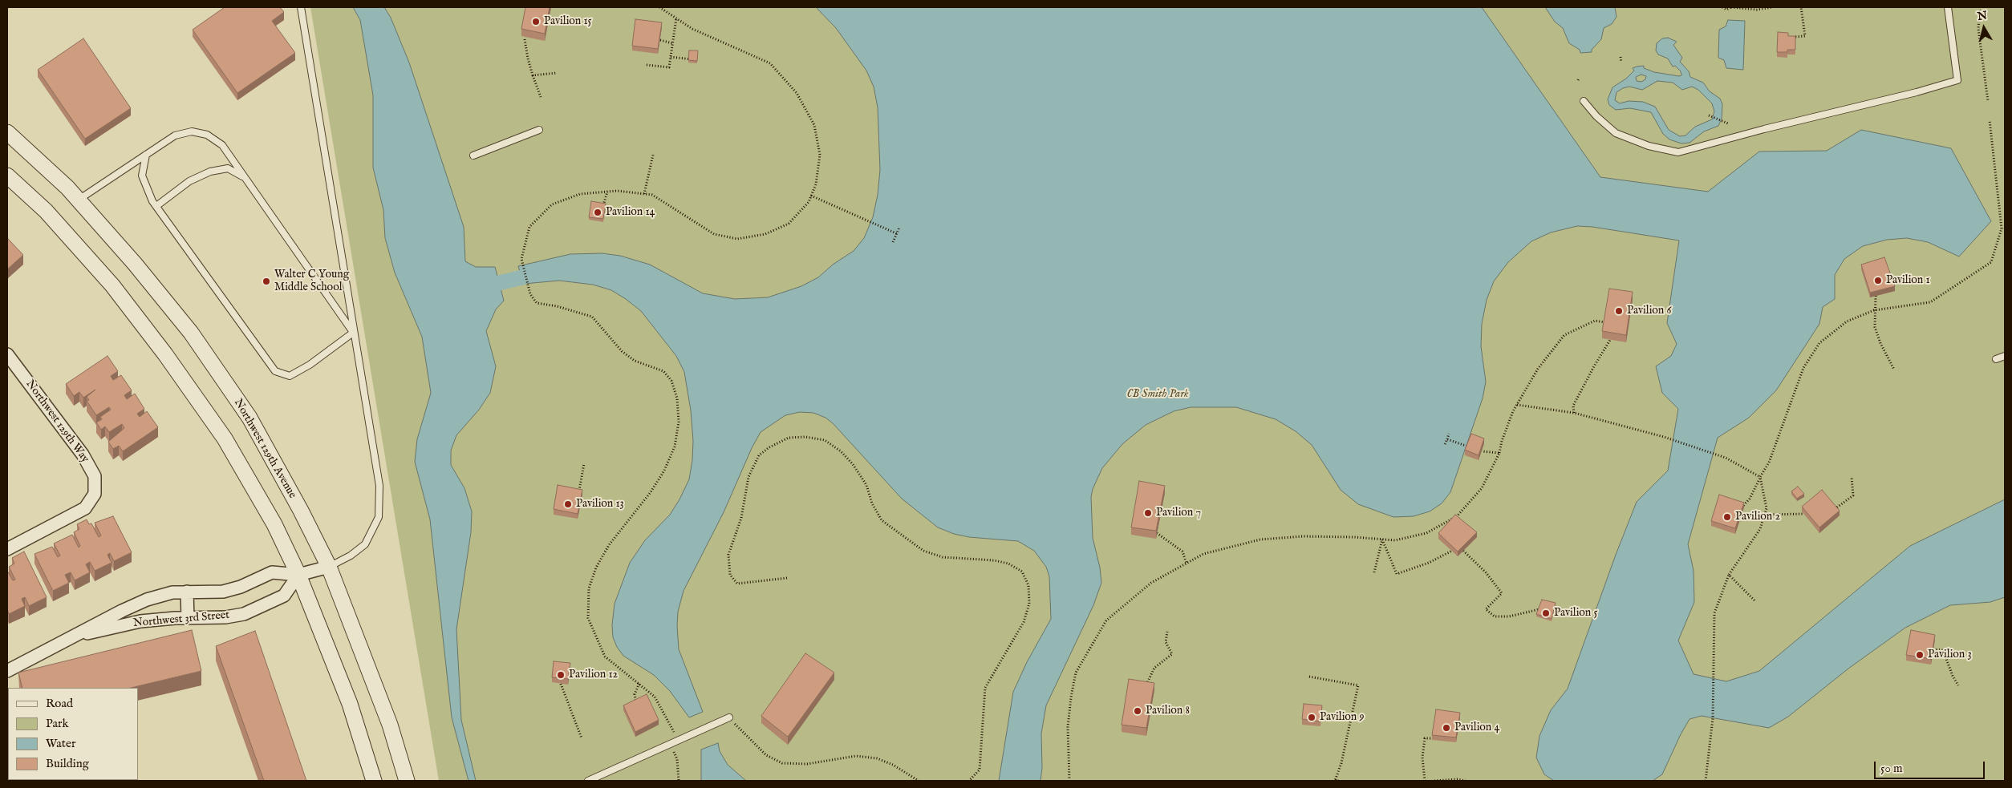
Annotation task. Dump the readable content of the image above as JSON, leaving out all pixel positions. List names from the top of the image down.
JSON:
{
  "streets": {
    "street": ["Northwest 129th Way", "Northwest 129th Avenue", "Northwest 3rd Street"]
  },
  "crossings": [
    ["Northwest 129th Avenue", "Northwest 3rd Street"]
  ],
  "parks": ["CB Smith Park"],
  "places": [
    "Pavilion 15",
    "Pavilion 14",
    "Pavilion 1",
    "Walter C Young Middle School",
    "Pavilion 6",
    "Pavilion 13",
    "Pavilion 7",
    "Pavilion 2",
    "Pavilion 5",
    "Pavilion 3",
    "Pavilion 12",
    "Pavilion 8",
    "Pavilion 9",
    "Pavilion 4"
  ],
  "legend": [
    "Road",
    "Park",
    "Water",
    "Building"
  ],
  "scale_bar": "50 m",
  "north": "top"
}
